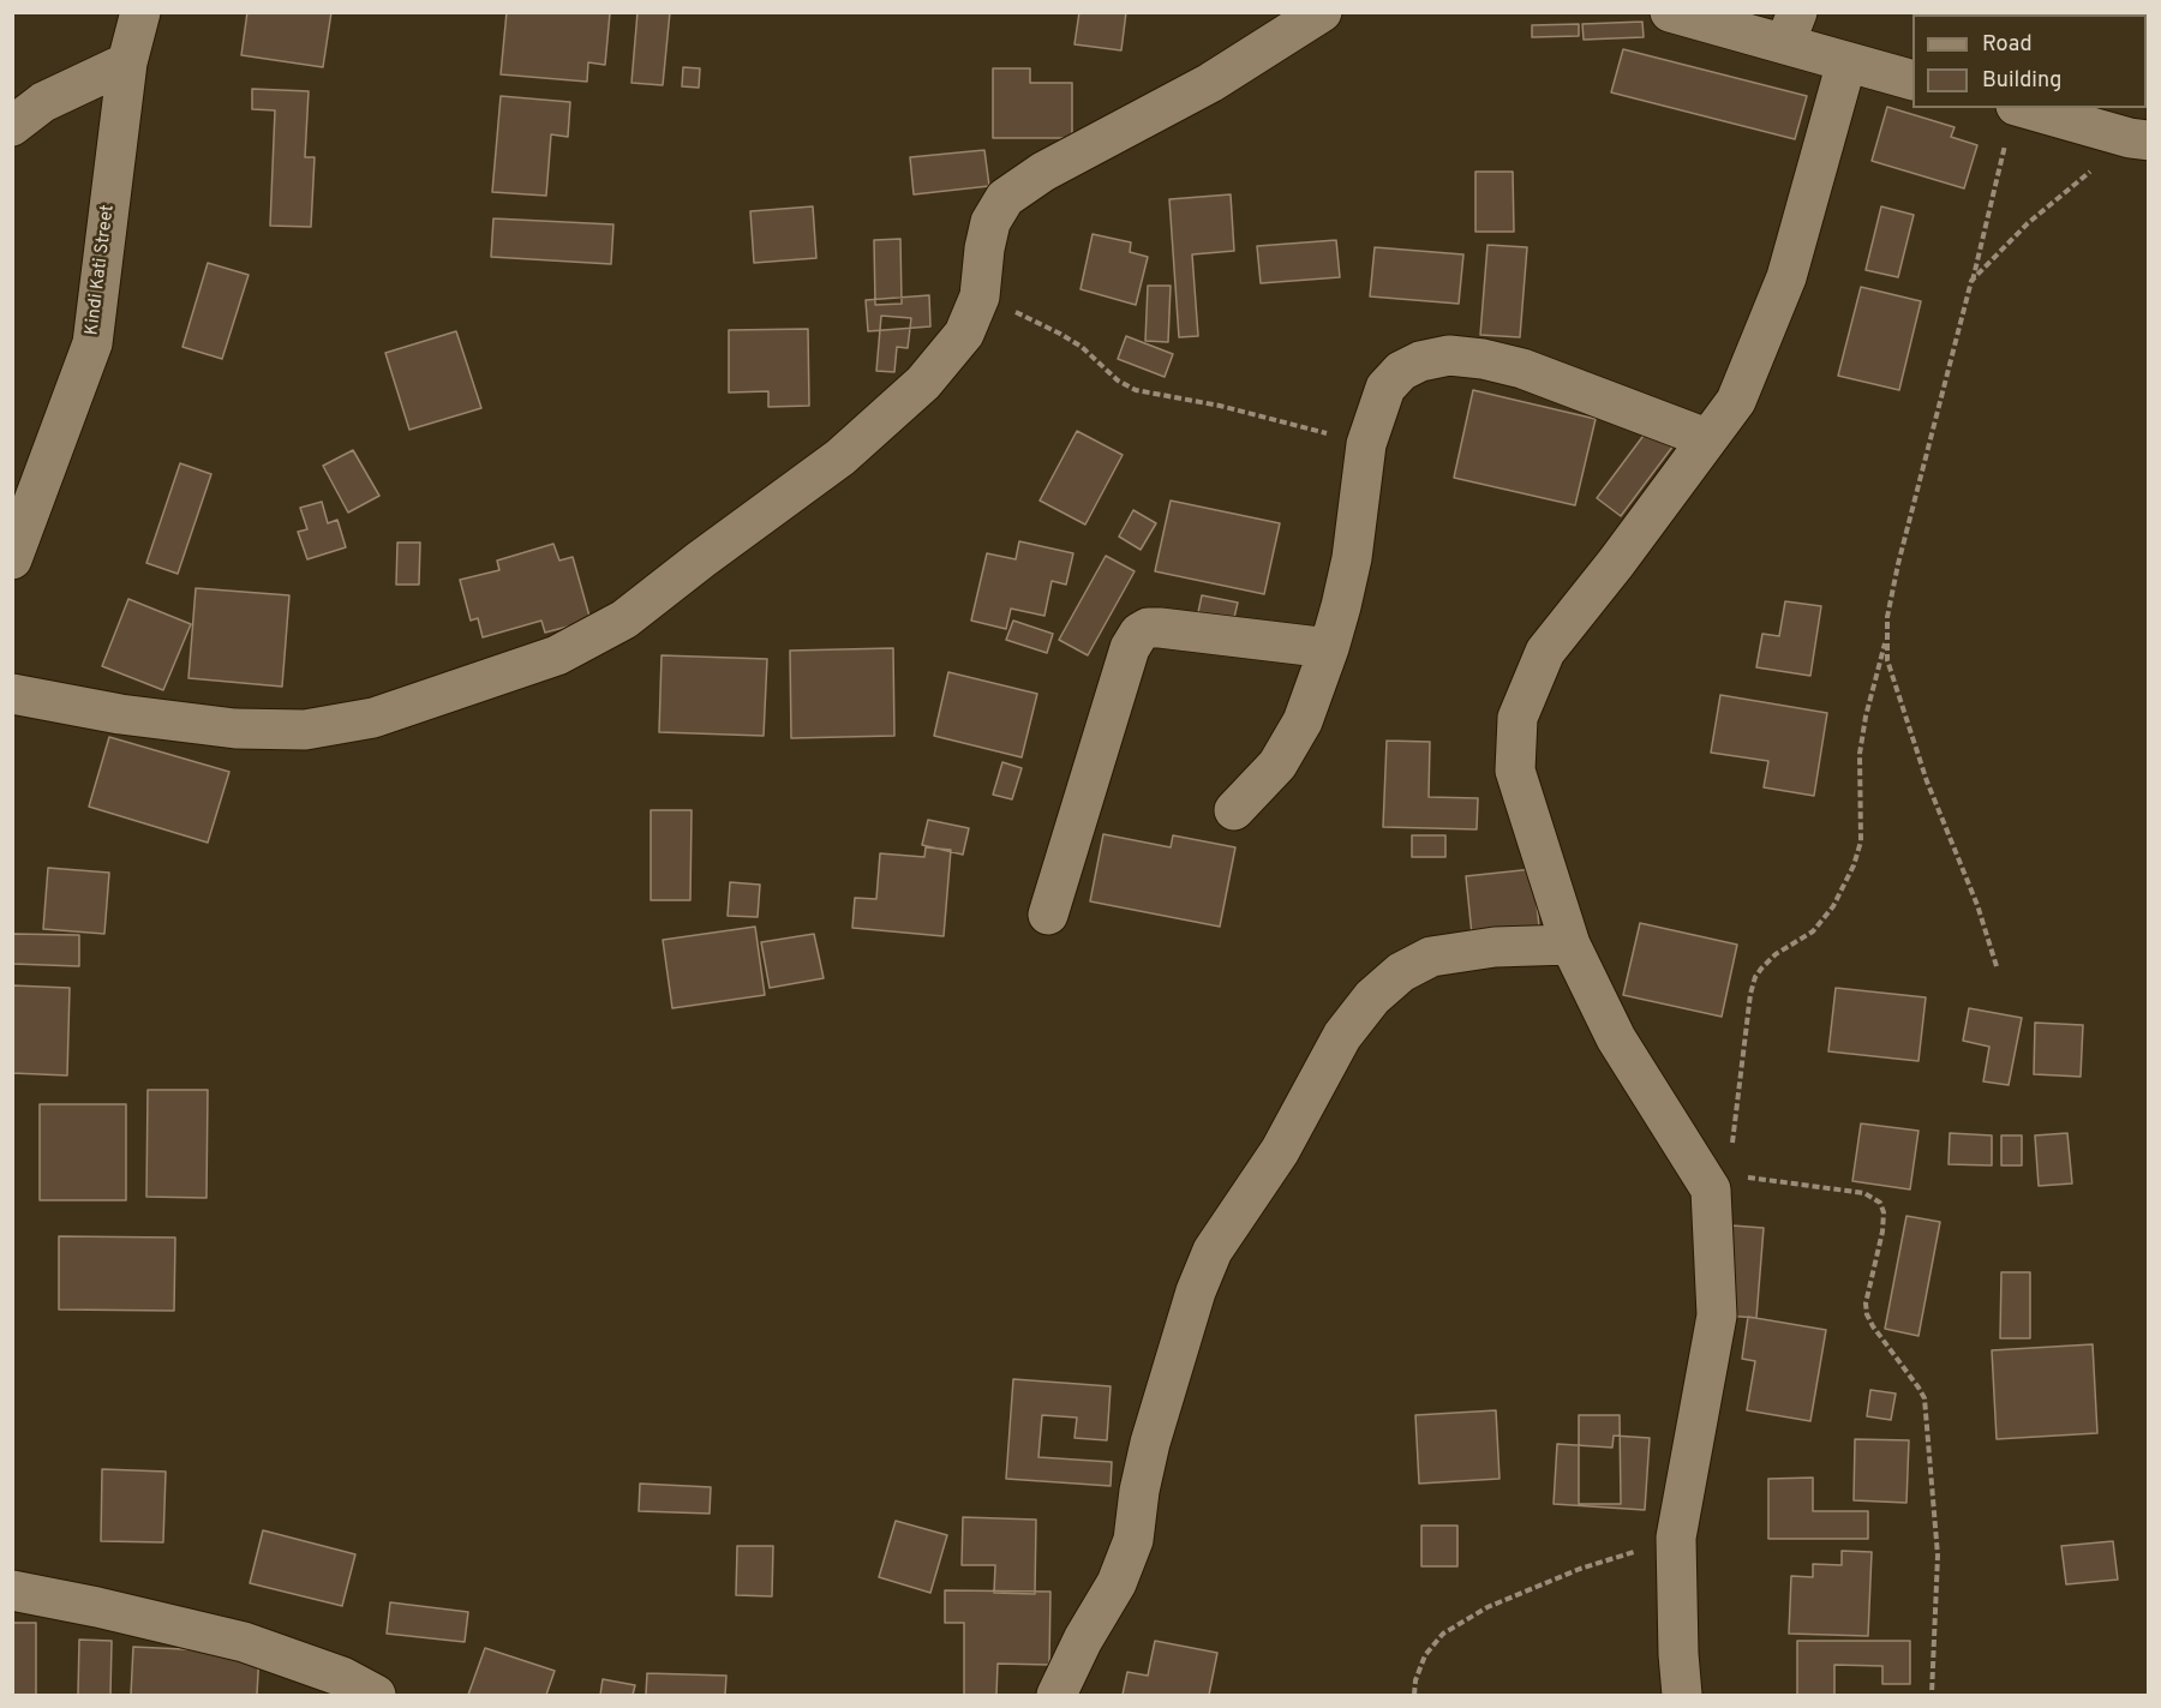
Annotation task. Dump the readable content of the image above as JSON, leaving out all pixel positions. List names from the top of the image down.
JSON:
{
  "streets": {
    "street": ["Kindi Kati Street"]
  },
  "legend": ["Road", "Building"]
}
